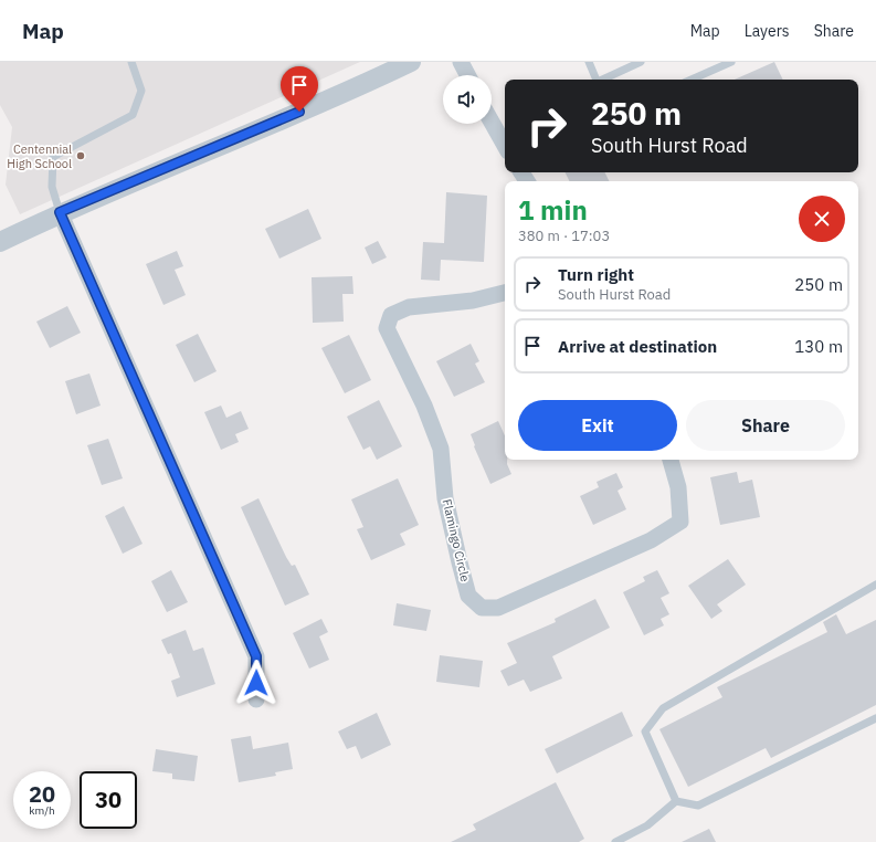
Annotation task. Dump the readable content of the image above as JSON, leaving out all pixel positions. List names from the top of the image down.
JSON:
{
  "streets": {
    "street": ["Flamingo Circle"]
  },
  "places": ["Centennial High School"],
  "page": {
    "header": "Map",
    "nav": ["Map", "Layers", "Share"],
    "turn": ["250 m", "South Hurst Road"],
    "heading": ["1 min", "380 m · 17:03"],
    "list": [
      {
        "name": "Turn right",
        "note": "South Hurst Road",
        "value": "250 m"
      },
      {
        "name": "Arrive at destination",
        "value": "130 m"
      }
    ],
    "buttons": ["Exit", "Share"],
    "speed": "20 km/h",
    "limit": "30"
  }
}
